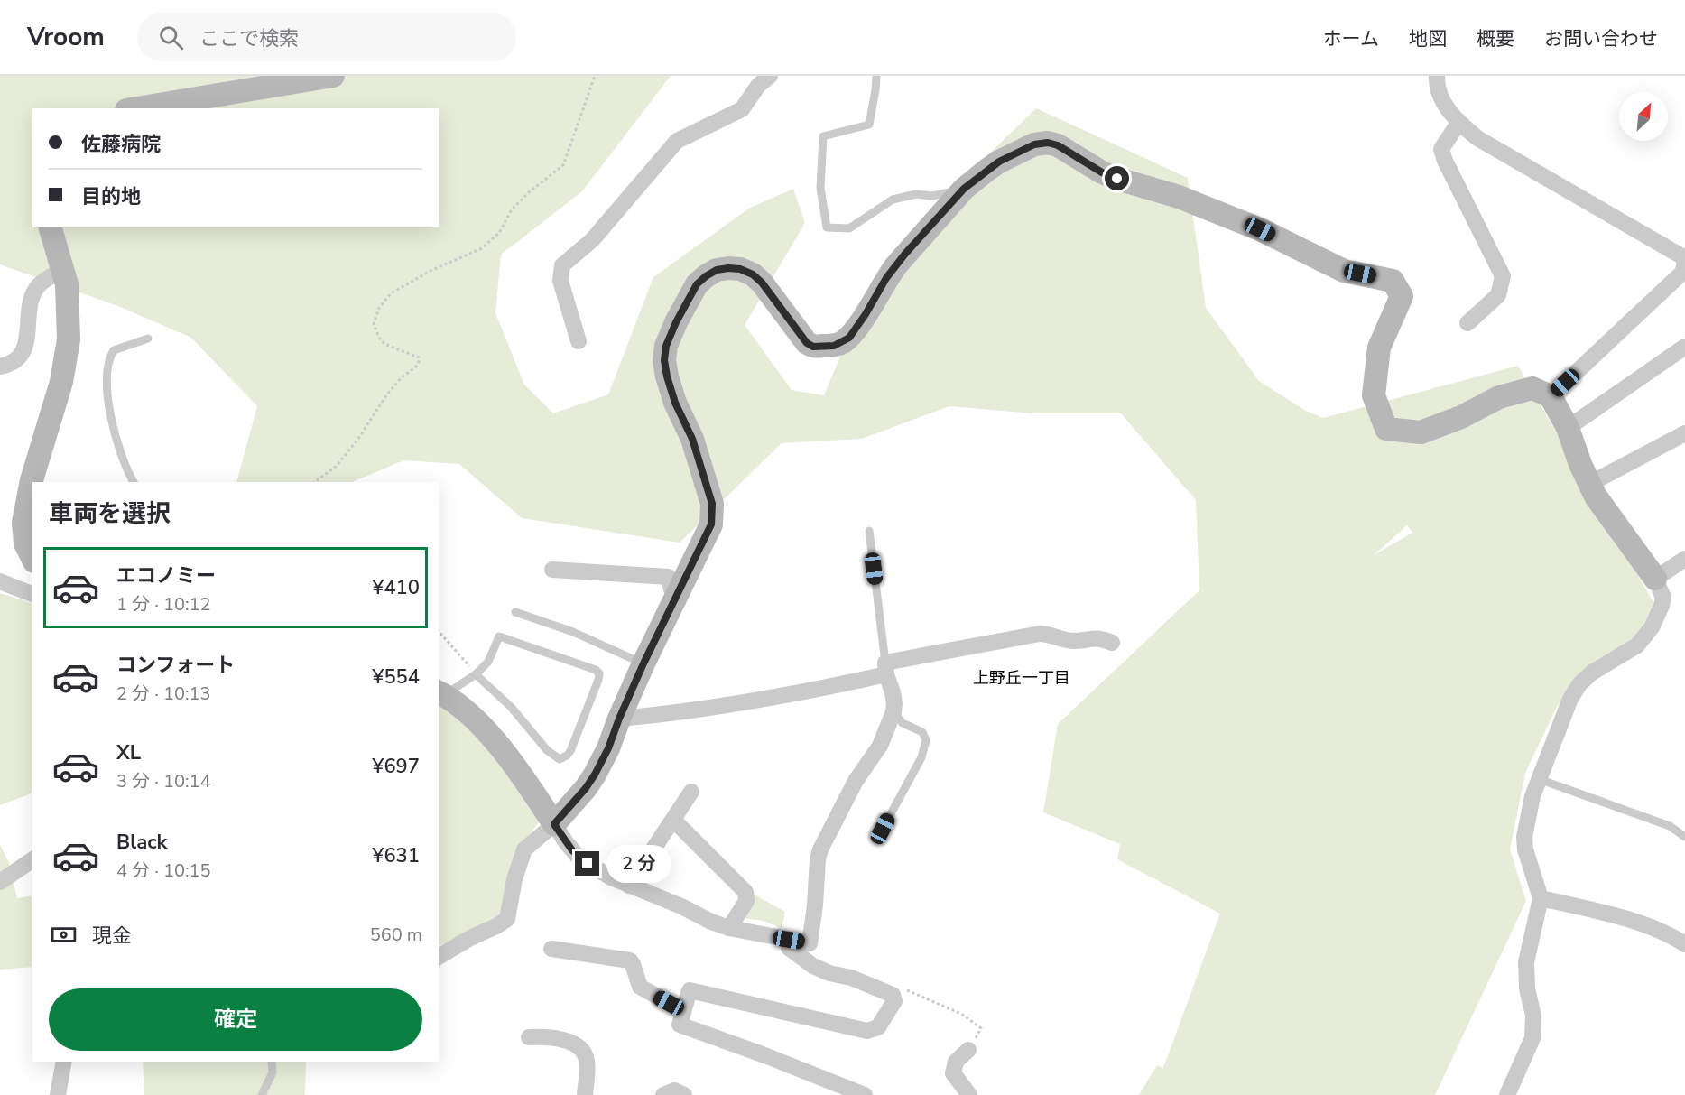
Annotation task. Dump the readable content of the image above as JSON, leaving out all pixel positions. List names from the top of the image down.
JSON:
{
  "districts": ["上野丘一丁目"],
  "north": "top right",
  "page": {
    "header": "Vroom",
    "search": "ここで検索",
    "nav": [
      "ホーム",
      "地図",
      "概要",
      "お問い合わせ"
    ],
    "banner": ["佐藤病院", "目的地"],
    "heading": "車両を選択",
    "list": [
      {
        "name": "エコノミー",
        "note": "1 分 · 10:12",
        "value": "¥410"
      },
      {
        "name": "コンフォート",
        "note": "2 分 · 10:13",
        "value": "¥554"
      },
      {
        "name": "XL",
        "note": "3 分 · 10:14",
        "value": "¥697"
      },
      {
        "name": "Black",
        "note": "4 分 · 10:15",
        "value": "¥631"
      }
    ],
    "bubble": "2 分",
    "pay": ["現金", "560 m"],
    "buttons": "確定"
  }
}
